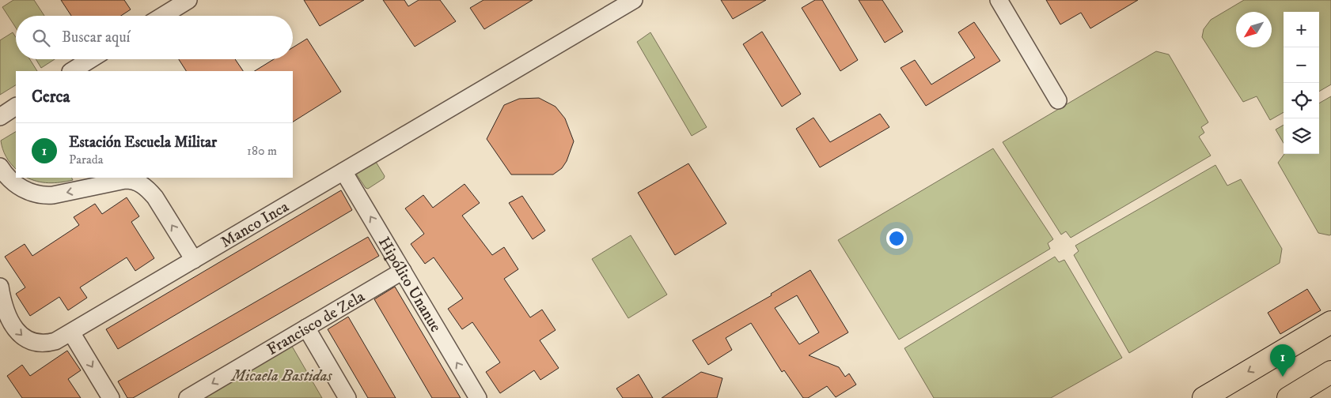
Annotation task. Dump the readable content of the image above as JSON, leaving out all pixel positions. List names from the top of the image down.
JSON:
{
  "streets": {
    "street": ["Manco Inca", "Hipólito Unanue", "Francisco de Zela"]
  },
  "crossings": [
    ["Manco Inca", "Hipólito Unanue"],
    ["Hipólito Unanue", "Francisco de Zela"]
  ],
  "one_way": ["Francisco de Zela"],
  "parks": ["Micaela Bastidas"],
  "north": "bottom left",
  "page": {
    "map_buttons": ["+", "−"],
    "search": "Buscar aquí",
    "heading": "Cerca",
    "list": [
      {
        "mark": "1",
        "name": "Estación Escuela Militar",
        "note": "Parada",
        "value": "180 m"
      }
    ],
    "pins": "1"
  }
}
